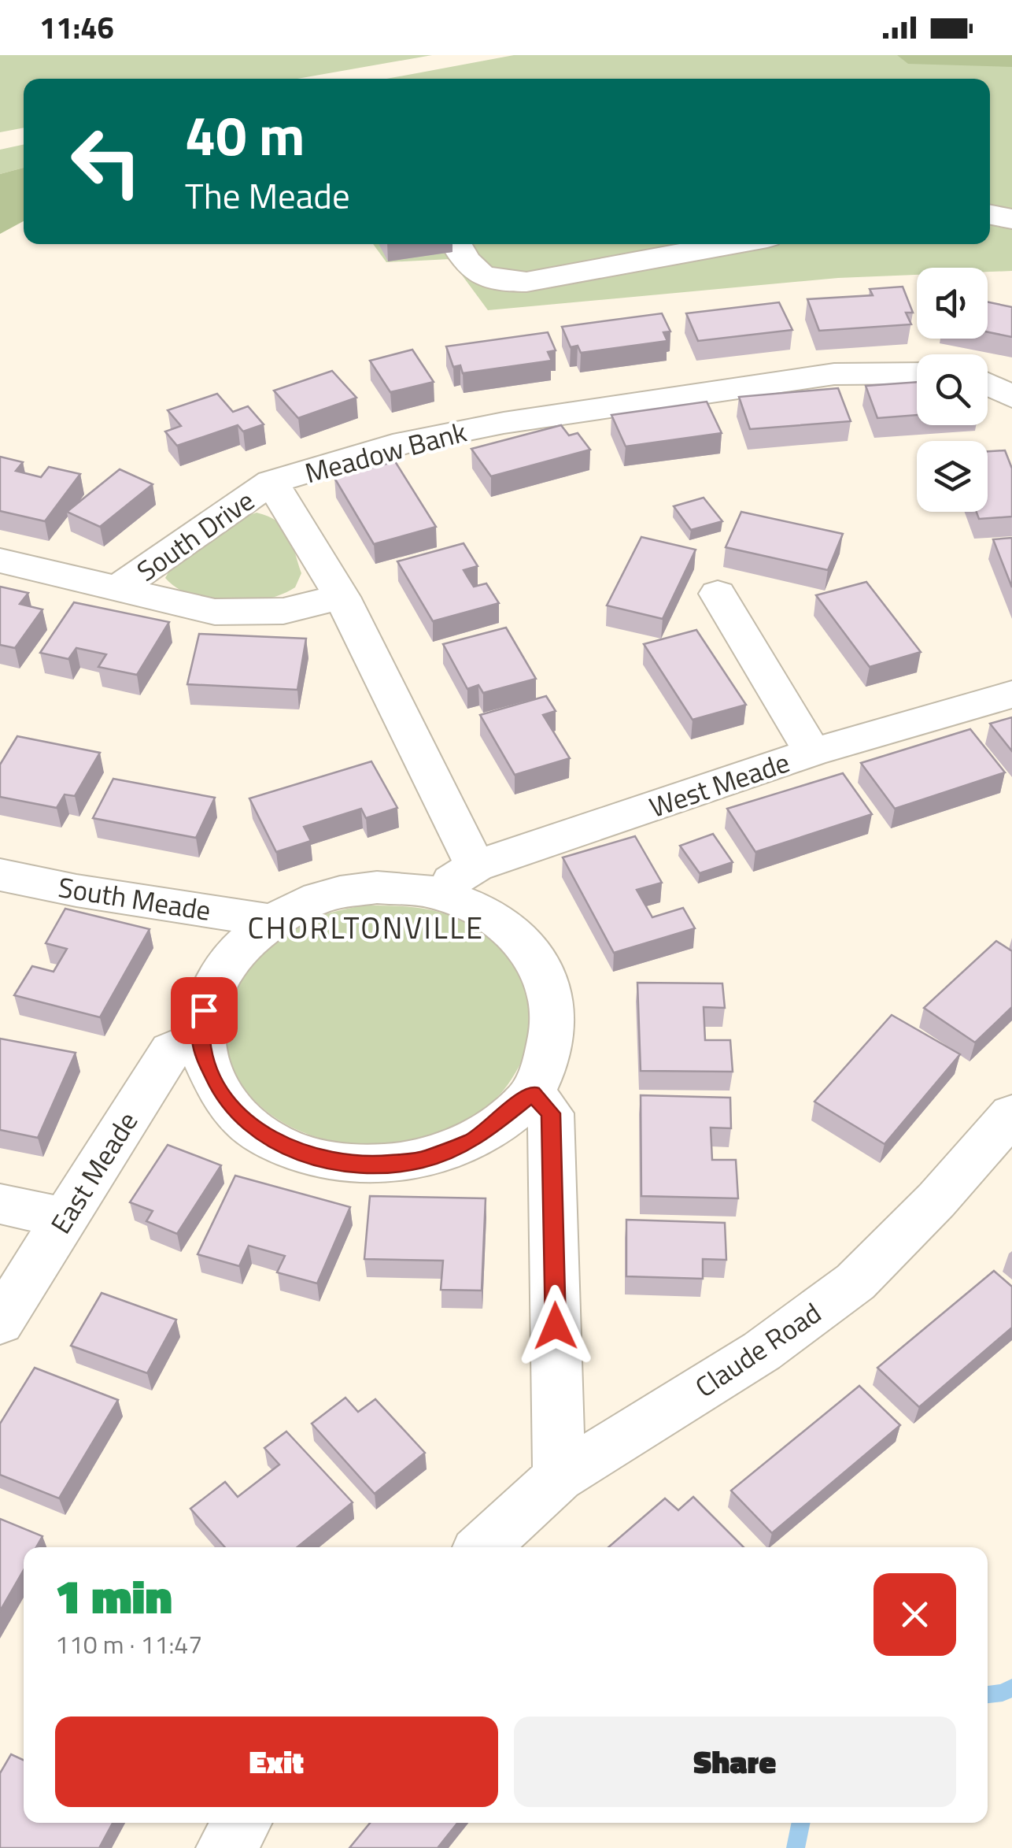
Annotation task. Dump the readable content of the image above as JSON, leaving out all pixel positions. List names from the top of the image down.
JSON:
{
  "streets": {
    "street": [
      "Meadow Bank",
      "South Drive",
      "West Meade",
      "South Meade",
      "East Meade",
      "Claude Road"
    ]
  },
  "crossings": [
    ["Meadow Bank", "South Drive"],
    ["Meadow Bank", "West Meade"]
  ],
  "districts": ["CHORLTONVILLE"],
  "page": {
    "status": "11:46",
    "turn": ["40 m", "The Meade"],
    "heading": ["1 min", "110 m · 11:47"],
    "buttons": ["Exit", "Share"]
  }
}
